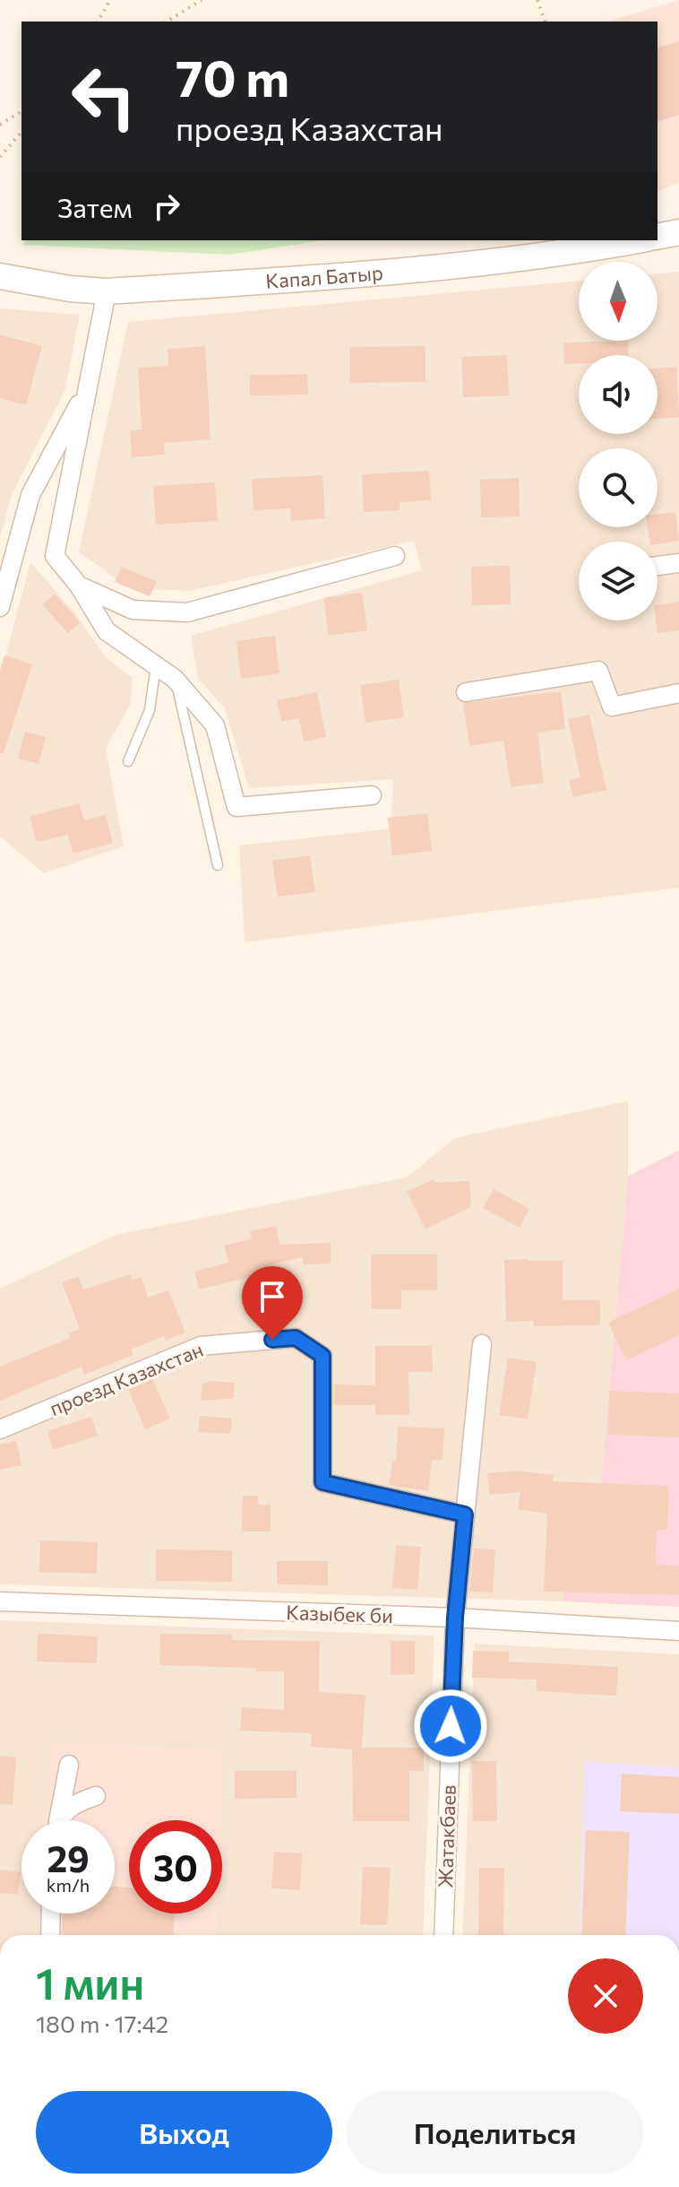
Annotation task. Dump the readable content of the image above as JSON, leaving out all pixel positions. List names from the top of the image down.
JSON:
{
  "streets": {
    "main road": ["Капал Батыр"],
    "street": ["проезд Казахстан", "Казыбек би", "Жатакбаев"]
  },
  "crossings": [
    ["проезд Казахстан", "Жатакбаев"],
    ["Казыбек би", "Жатакбаев"]
  ],
  "north": "bottom",
  "page": {
    "turn": ["70 m", "проезд Казахстан"],
    "then": "Затем",
    "speed": "29 km/h",
    "limit": "30",
    "heading": ["1 мин", "180 m · 17:42"],
    "buttons": ["Выход", "Поделиться"]
  }
}
